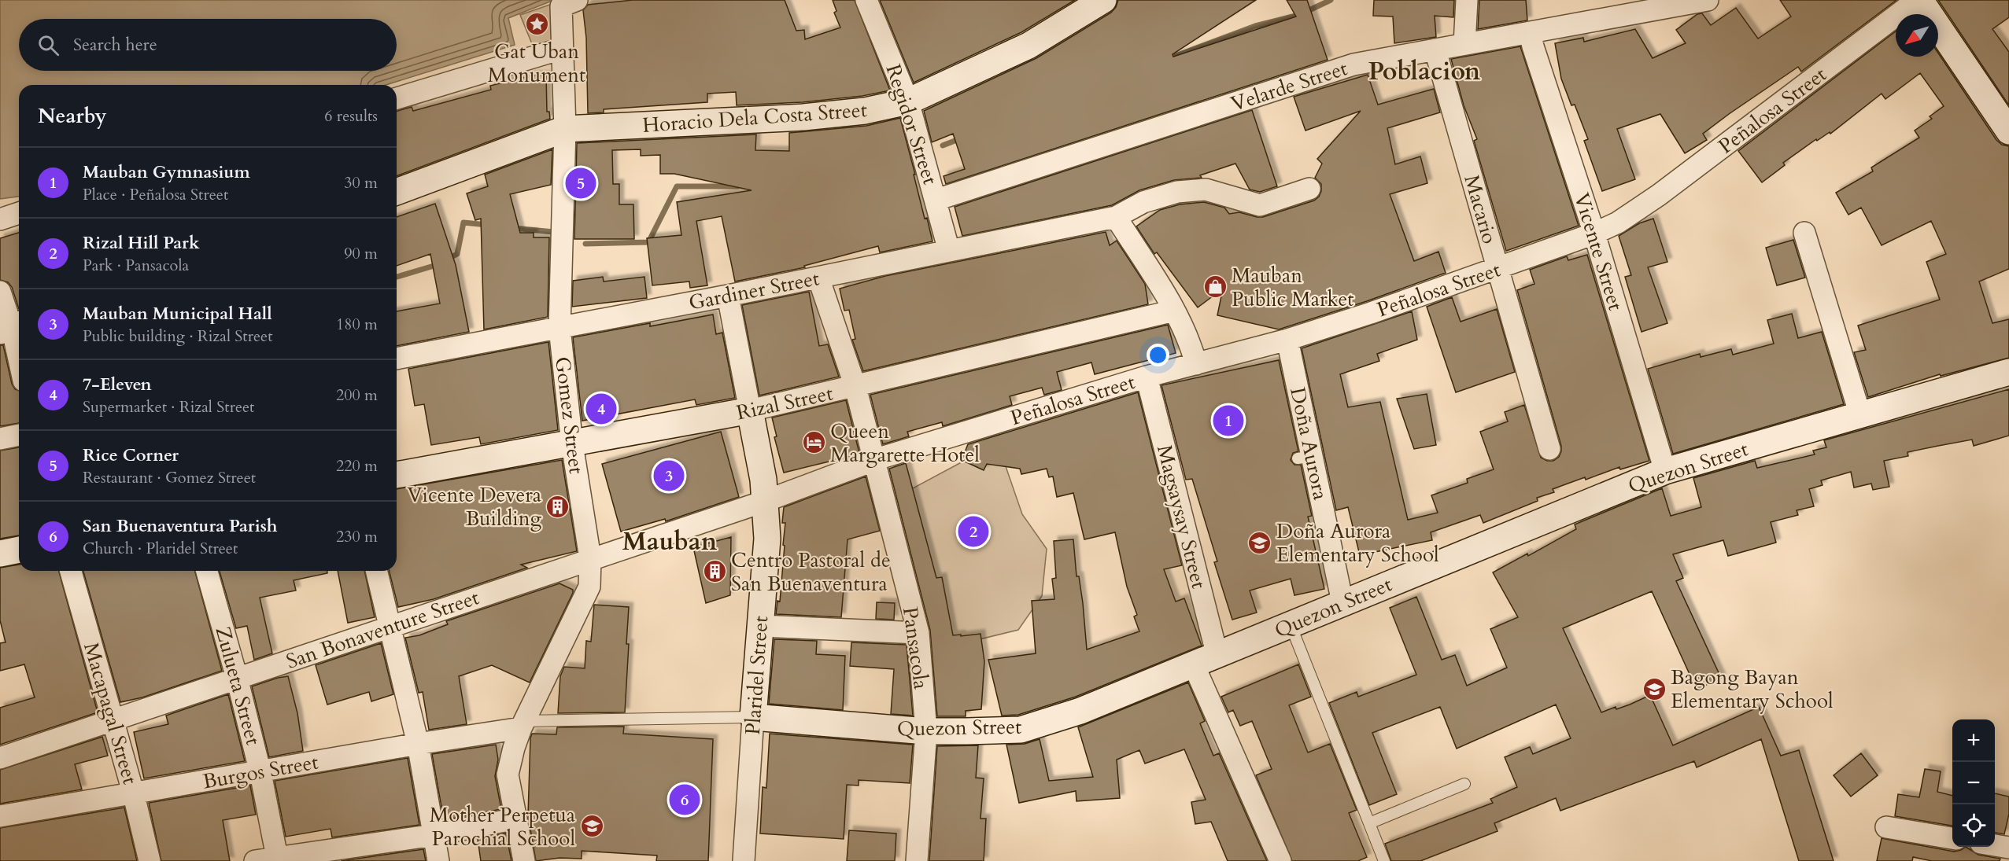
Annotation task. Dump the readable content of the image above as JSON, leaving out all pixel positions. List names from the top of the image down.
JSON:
{
  "streets": {
    "main road": [
      "Horacio Dela Costa Street",
      "Rizal Street",
      "Quezon Street",
      "Plaridel Street"
    ],
    "street": [
      "Velarde Street",
      "Peñalosa Street",
      "Regidor Street",
      "Macario",
      "Vicente Street",
      "Gardiner Street",
      "Gomez Street",
      "Doña Aurora",
      "Magsaysay Street",
      "San Bonaventure Street",
      "Pansacola",
      "Zulueta Street",
      "Macapagal Street",
      "Burgos Street"
    ]
  },
  "crossings": [
    ["Velarde Street", "Regidor Street"],
    ["Velarde Street", "Macario"],
    ["Velarde Street", "Vicente Street"],
    ["Peñalosa Street", "Macario"],
    ["Peñalosa Street", "Vicente Street"],
    ["Peñalosa Street", "Doña Aurora"],
    ["Peñalosa Street", "Magsaysay Street"],
    ["Peñalosa Street", "San Bonaventure Street"],
    ["Peñalosa Street", "Pansacola"],
    ["Peñalosa Street", "Plaridel Street"],
    ["Horacio Dela Costa Street", "Regidor Street"],
    ["Horacio Dela Costa Street", "Gomez Street"],
    ["Regidor Street", "Gardiner Street"],
    ["Vicente Street", "Quezon Street"],
    ["Gardiner Street", "Gomez Street"],
    ["Gardiner Street", "Pansacola"],
    ["Gardiner Street", "Plaridel Street"],
    ["Rizal Street", "Gomez Street"],
    ["Rizal Street", "Pansacola"],
    ["Rizal Street", "Plaridel Street"],
    ["Gomez Street", "San Bonaventure Street"],
    ["Gomez Street", "Burgos Street"],
    ["Doña Aurora", "Quezon Street"],
    ["Quezon Street", "Magsaysay Street"],
    ["Quezon Street", "Pansacola"],
    ["Quezon Street", "Plaridel Street"],
    ["San Bonaventure Street", "Plaridel Street"],
    ["San Bonaventure Street", "Zulueta Street"],
    ["San Bonaventure Street", "Macapagal Street"],
    ["Zulueta Street", "Burgos Street"],
    ["Macapagal Street", "Burgos Street"]
  ],
  "districts": ["Poblacion", "Mauban"],
  "places": {
    "place": ["Gat Uban Monument"],
    "shop": ["Mauban Public Market"],
    "hotel": ["Queen Margarette Hotel"],
    "building": ["Vicente Devera Building", "Centro Pastoral de San Buenaventura"],
    "school or university": ["Doña Aurora Elementary School", "Bagong Bayan Elementary School", "Mother Perpetua Parochial School"]
  },
  "north": "bottom left",
  "page": {
    "search": "Search here",
    "heading": ["Nearby", "6 results"],
    "list": [
      {
        "mark": "1",
        "name": "Mauban Gymnasium",
        "note": "Place · Peñalosa Street",
        "value": "30 m"
      },
      {
        "mark": "2",
        "name": "Rizal Hill Park",
        "note": "Park · Pansacola",
        "value": "90 m"
      },
      {
        "mark": "3",
        "name": "Mauban Municipal Hall",
        "note": "Public building · Rizal Street",
        "value": "180 m"
      },
      {
        "mark": "4",
        "name": "7-Eleven",
        "note": "Supermarket · Rizal Street",
        "value": "200 m"
      },
      {
        "mark": "5",
        "name": "Rice Corner",
        "note": "Restaurant · Gomez Street",
        "value": "220 m"
      },
      {
        "mark": "6",
        "name": "San Buenaventura Parish",
        "note": "Church · Plaridel Street",
        "value": "230 m"
      }
    ],
    "pins": [
      "5",
      "4",
      "1",
      "3",
      "2",
      "6"
    ],
    "map_buttons": ["+", "−"]
  }
}
